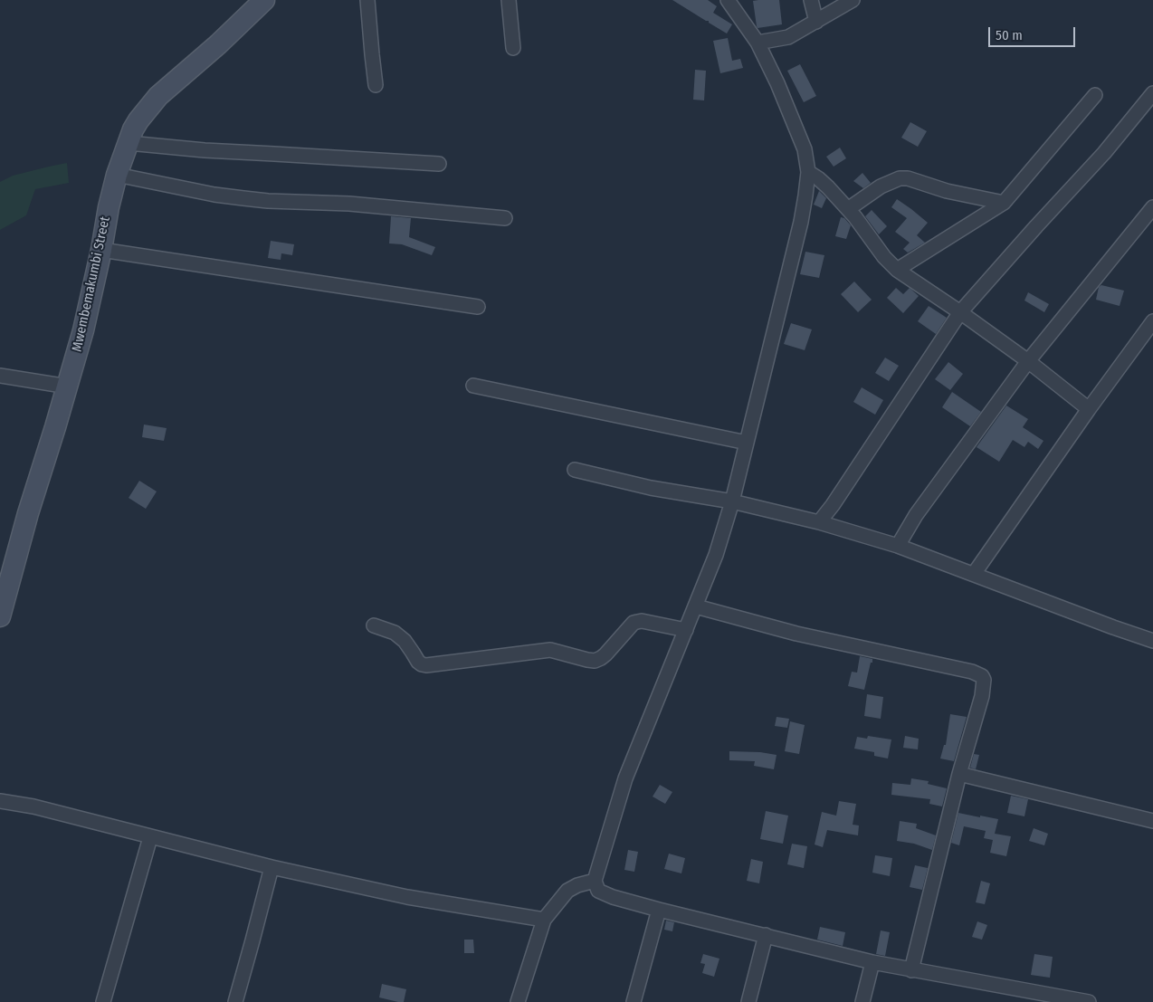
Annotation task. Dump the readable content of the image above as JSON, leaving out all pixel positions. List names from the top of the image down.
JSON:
{
  "streets": {
    "street": ["Mwembemakumbi Street"]
  },
  "scale_bar": "50 m"
}
